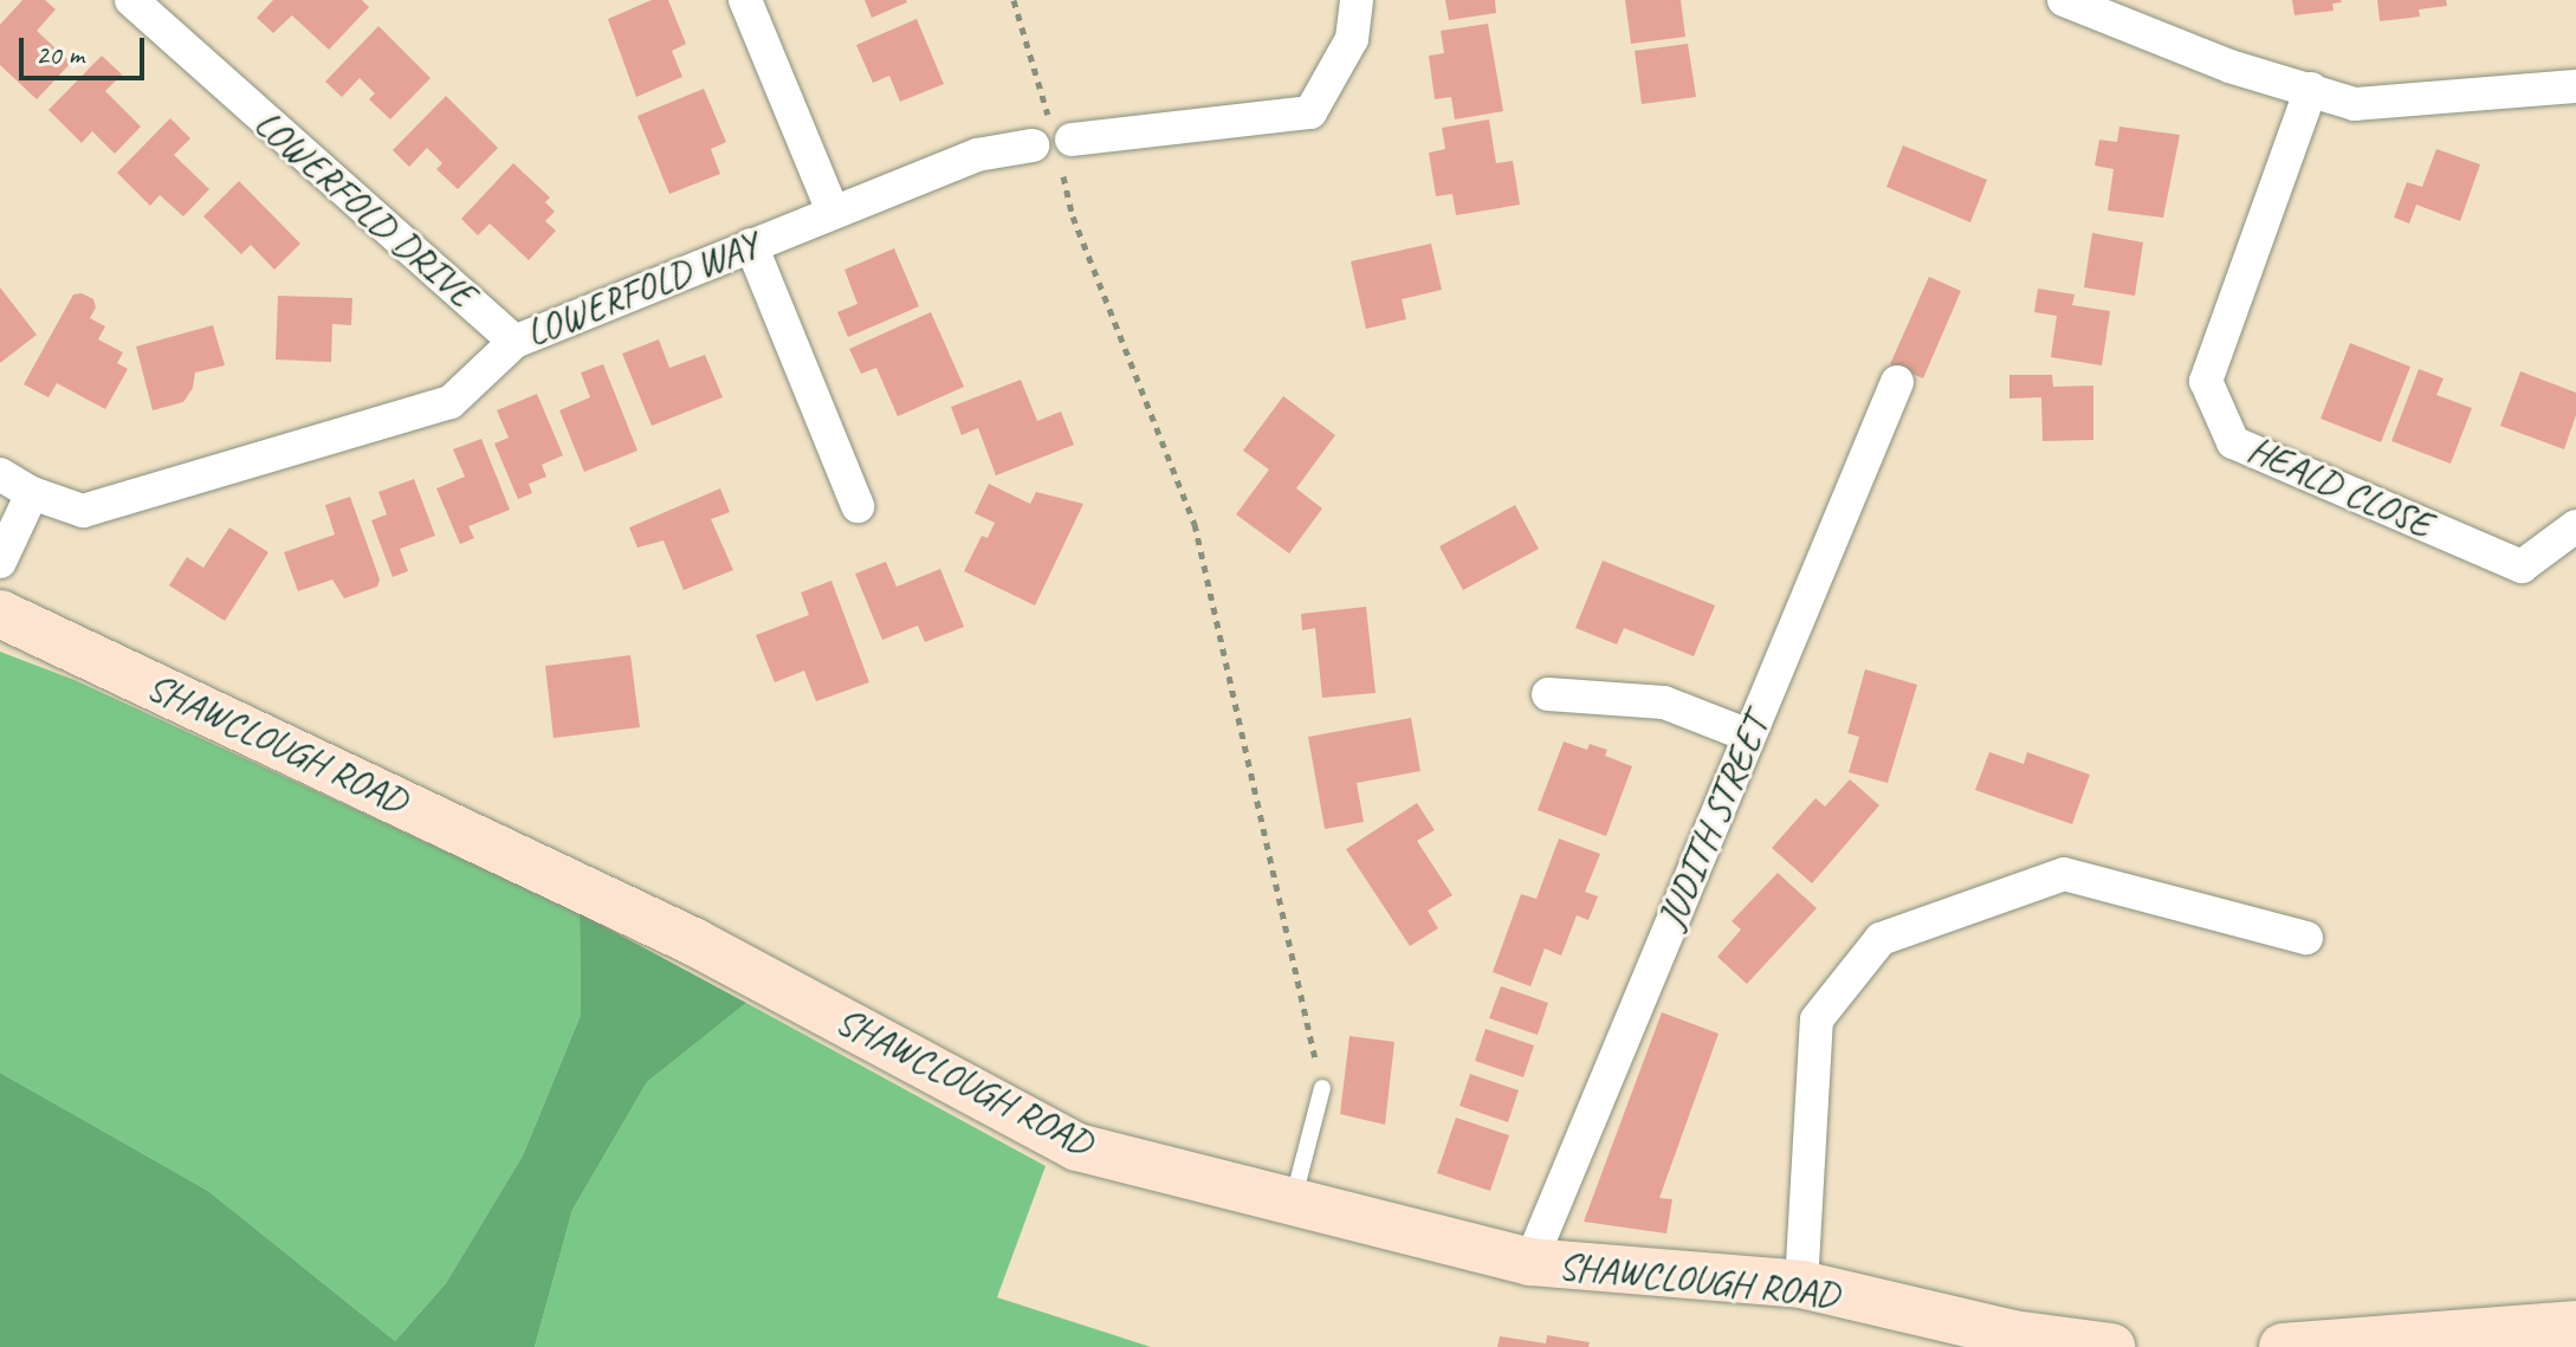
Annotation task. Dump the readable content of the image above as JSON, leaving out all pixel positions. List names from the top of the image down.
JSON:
{
  "streets": {
    "main road": ["SHAWCLOUGH ROAD"],
    "street": [
      "LOWERFOLD DRIVE",
      "LOWERFOLD WAY",
      "HEALD CLOSE",
      "JUDITH STREET"
    ]
  },
  "crossings": [
    ["LOWERFOLD DRIVE", "LOWERFOLD WAY"],
    ["SHAWCLOUGH ROAD", "JUDITH STREET"]
  ],
  "scale_bar": "20 m"
}
